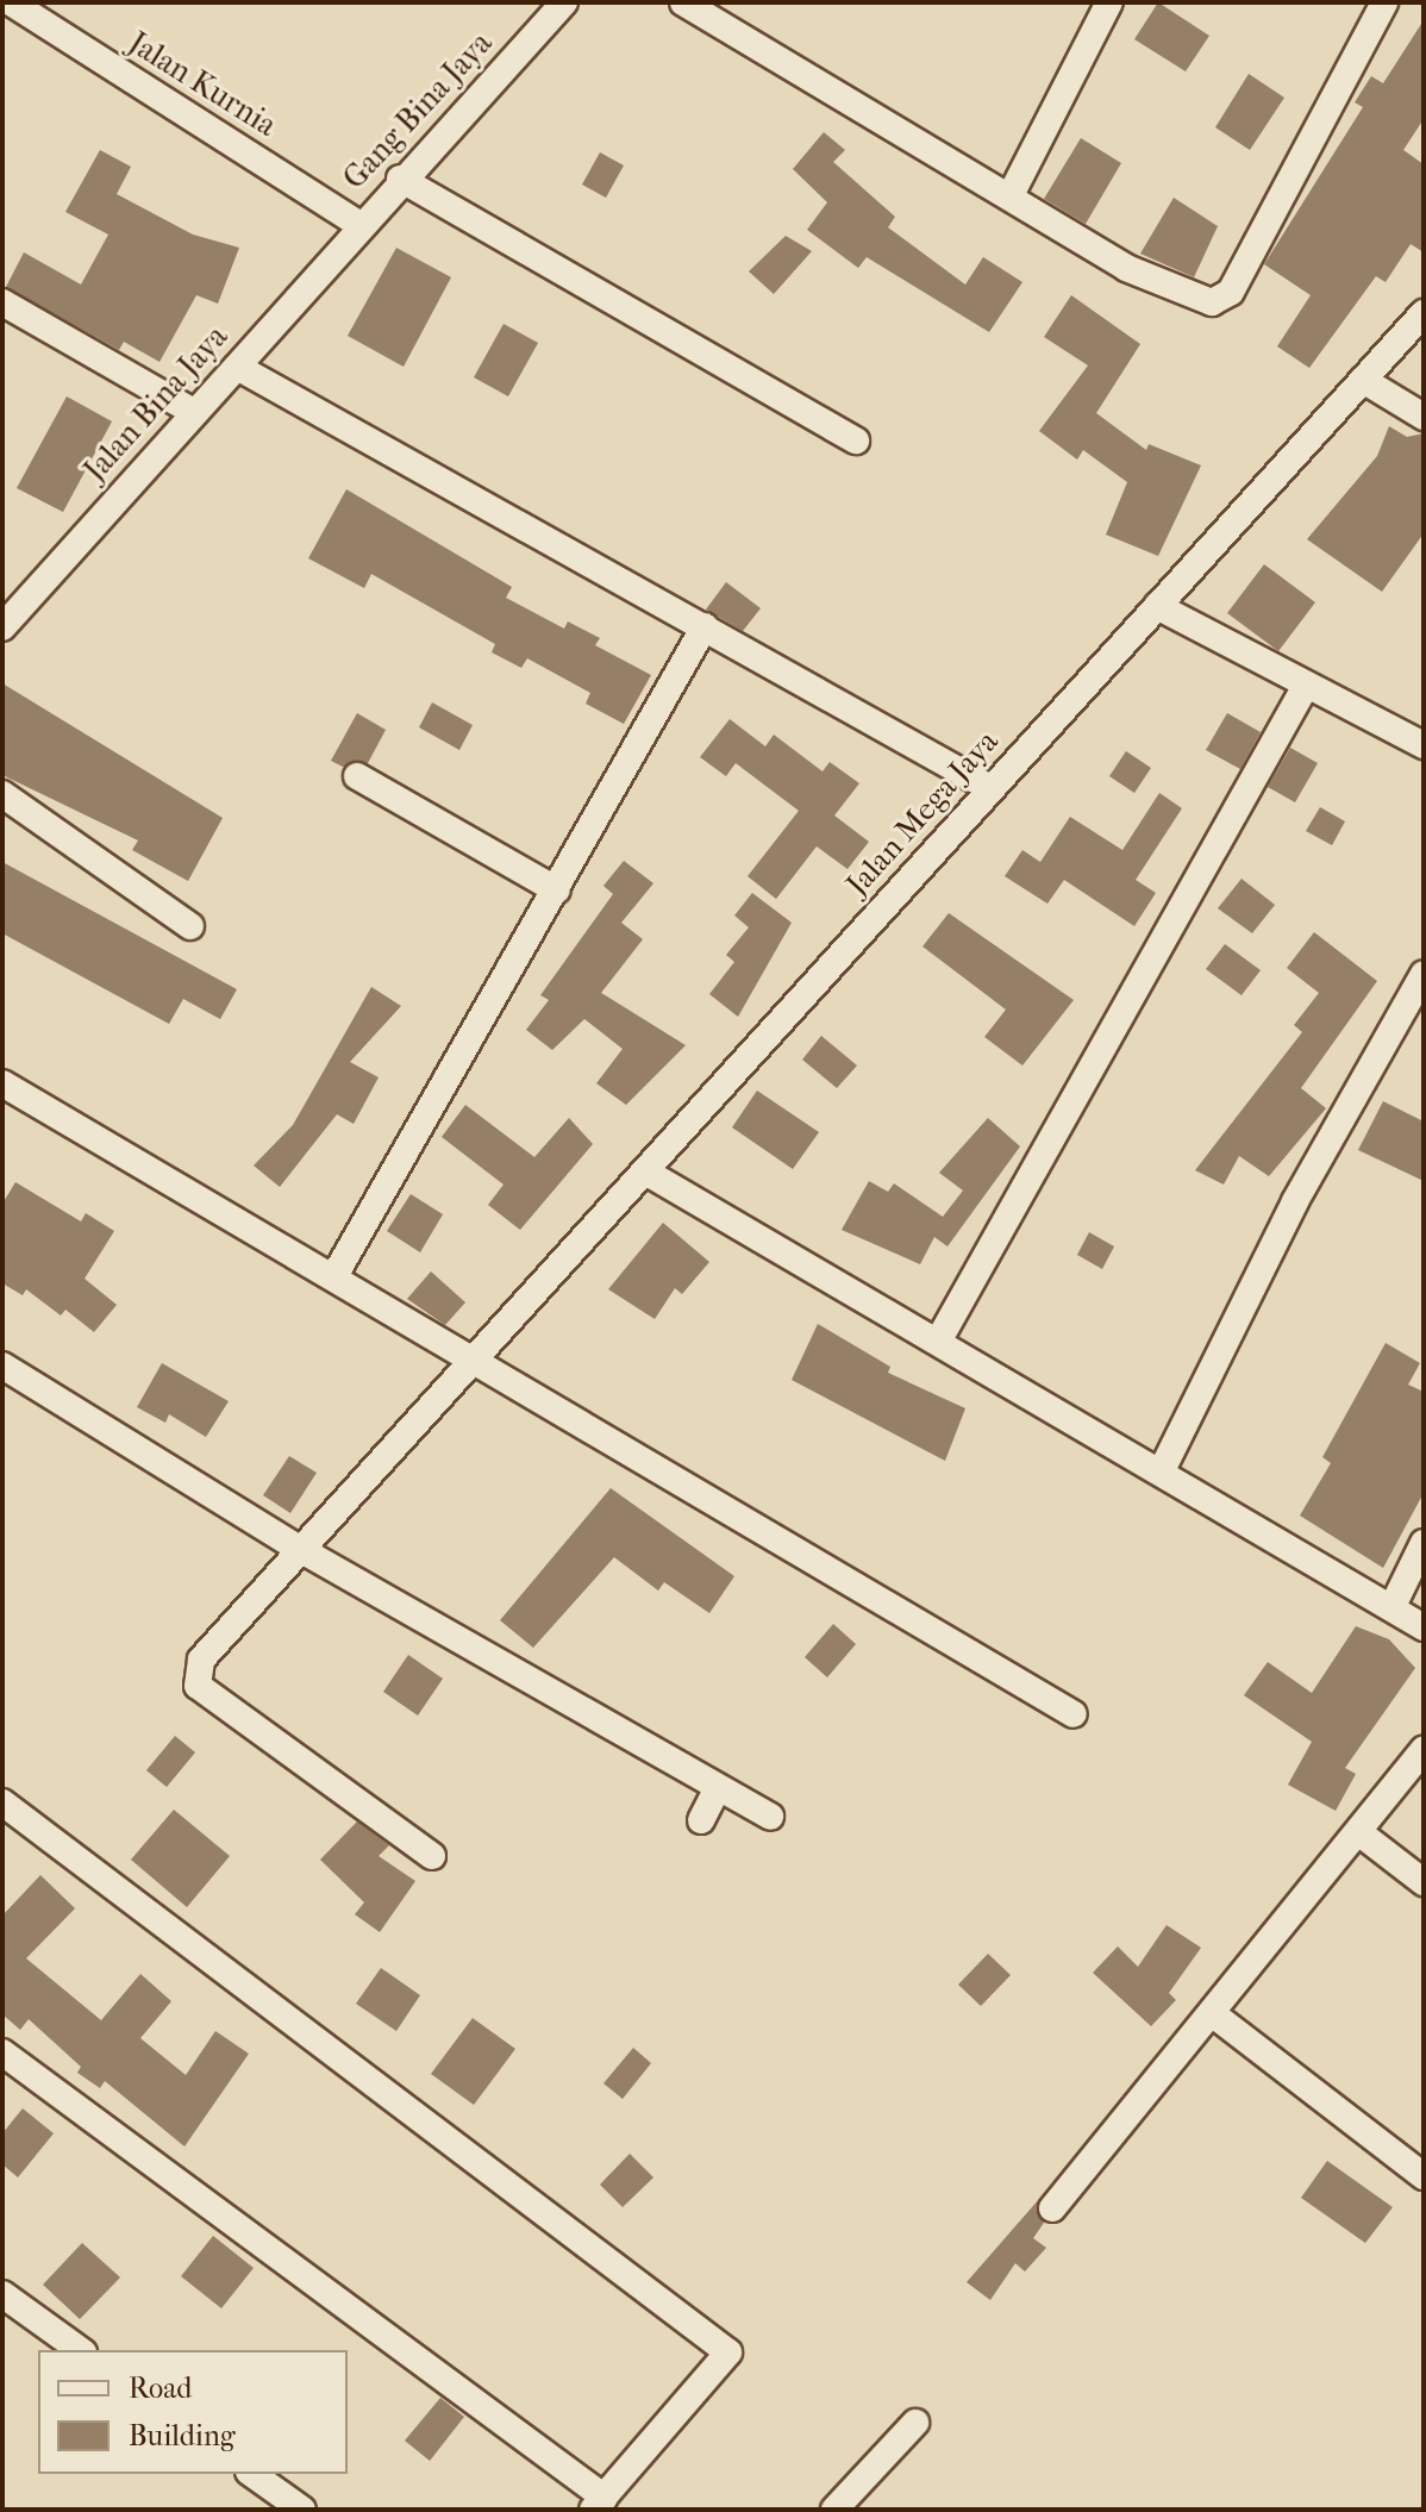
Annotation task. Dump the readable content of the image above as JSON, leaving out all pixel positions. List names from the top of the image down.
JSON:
{
  "streets": {
    "street": [
      "Jalan Kurnia",
      "Gang Bina Jaya",
      "Jalan Bina Jaya",
      "Jalan Mega Jaya"
    ]
  },
  "crossings": [
    ["Jalan Kurnia", "Gang Bina Jaya"],
    ["Jalan Kurnia", "Jalan Bina Jaya"],
    ["Gang Bina Jaya", "Jalan Bina Jaya"]
  ],
  "legend": ["Road", "Building"]
}
